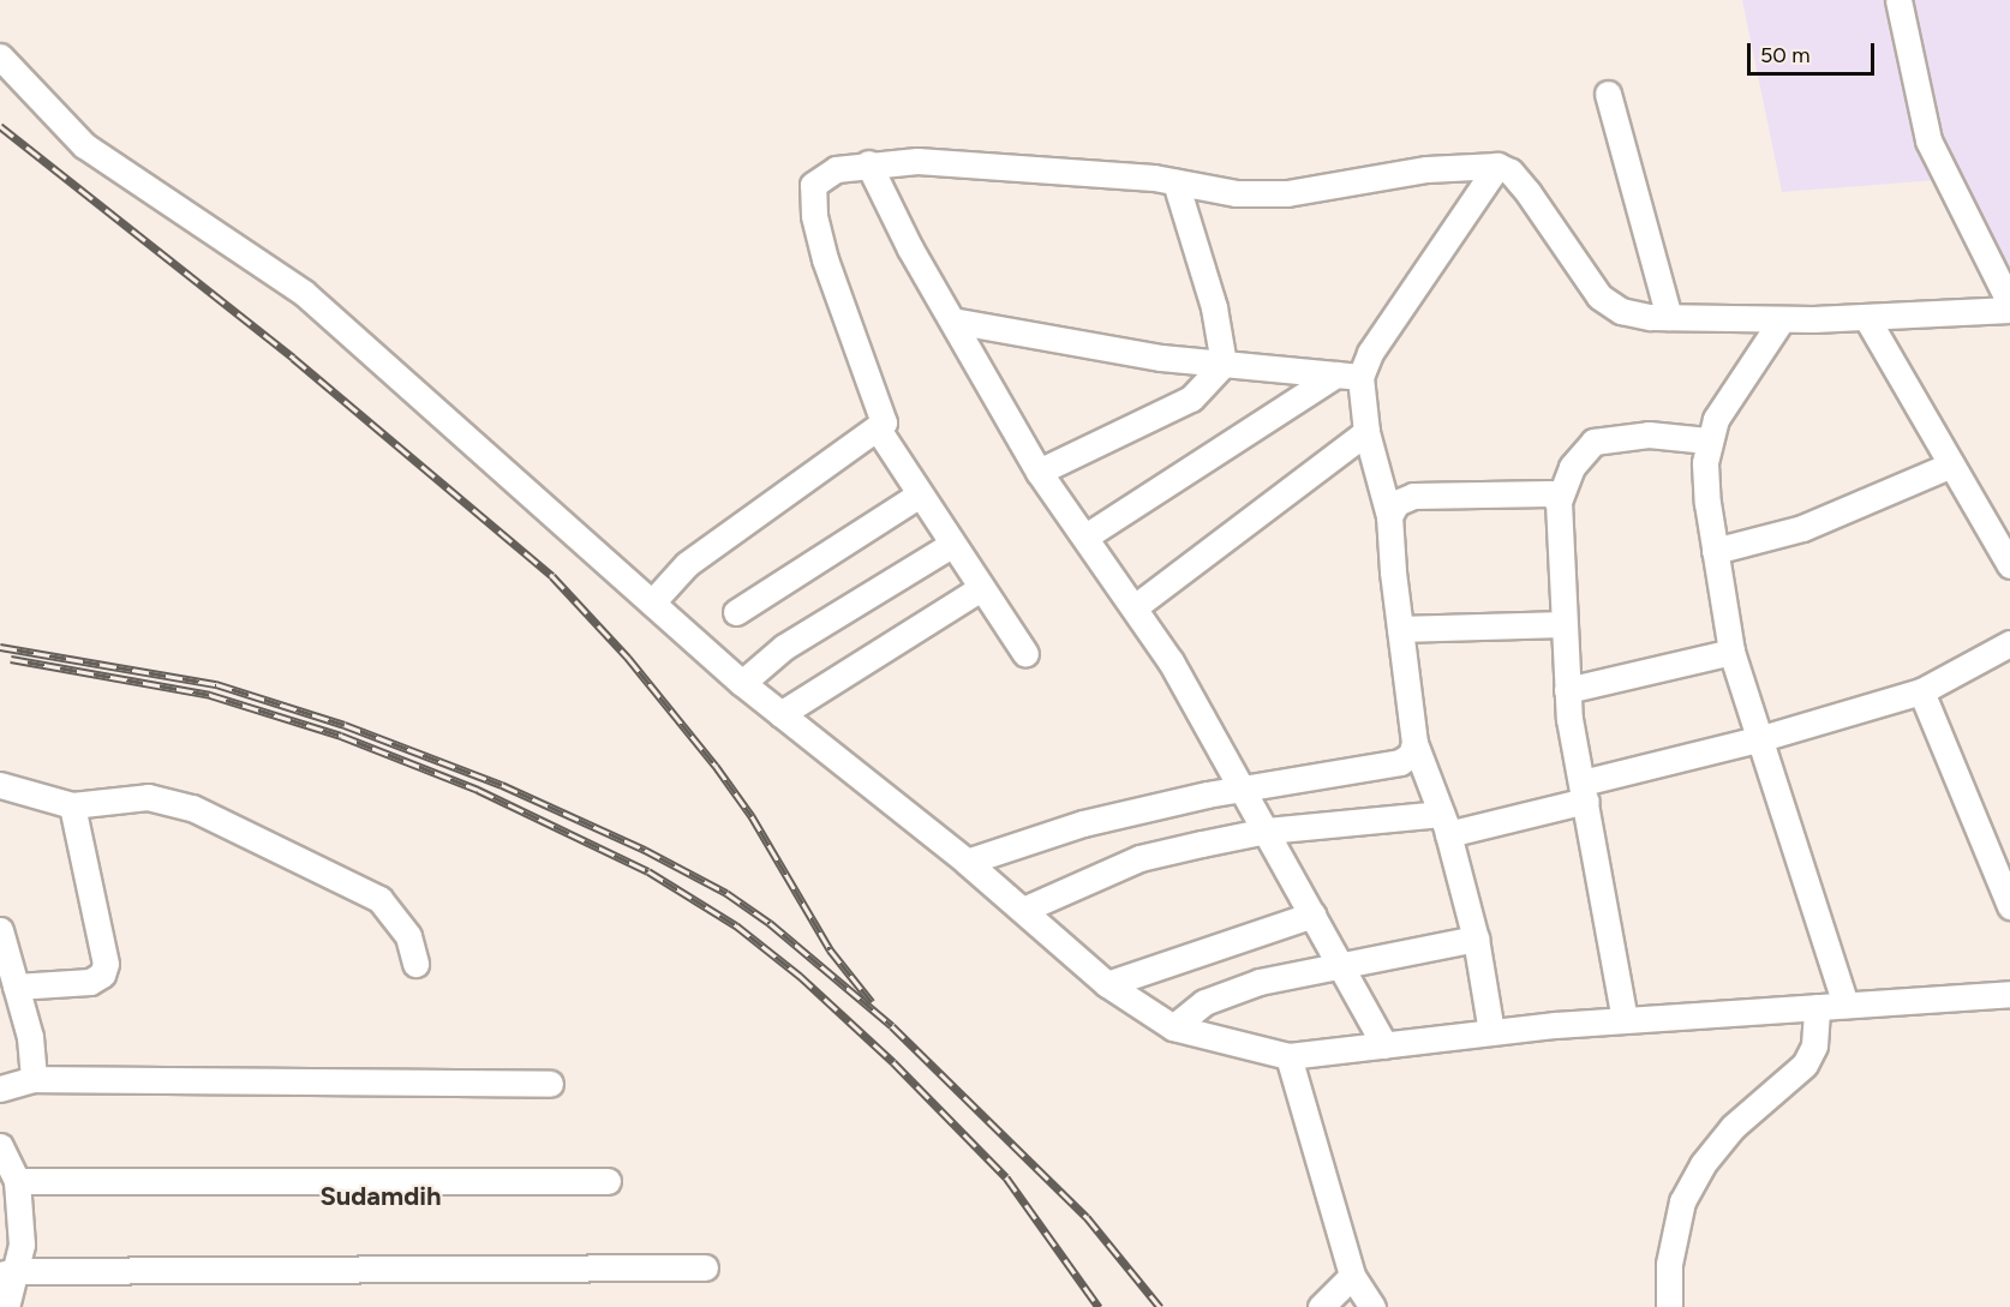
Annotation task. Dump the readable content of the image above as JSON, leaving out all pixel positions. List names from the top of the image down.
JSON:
{
  "districts": ["Sudamdih"],
  "scale_bar": "50 m"
}
